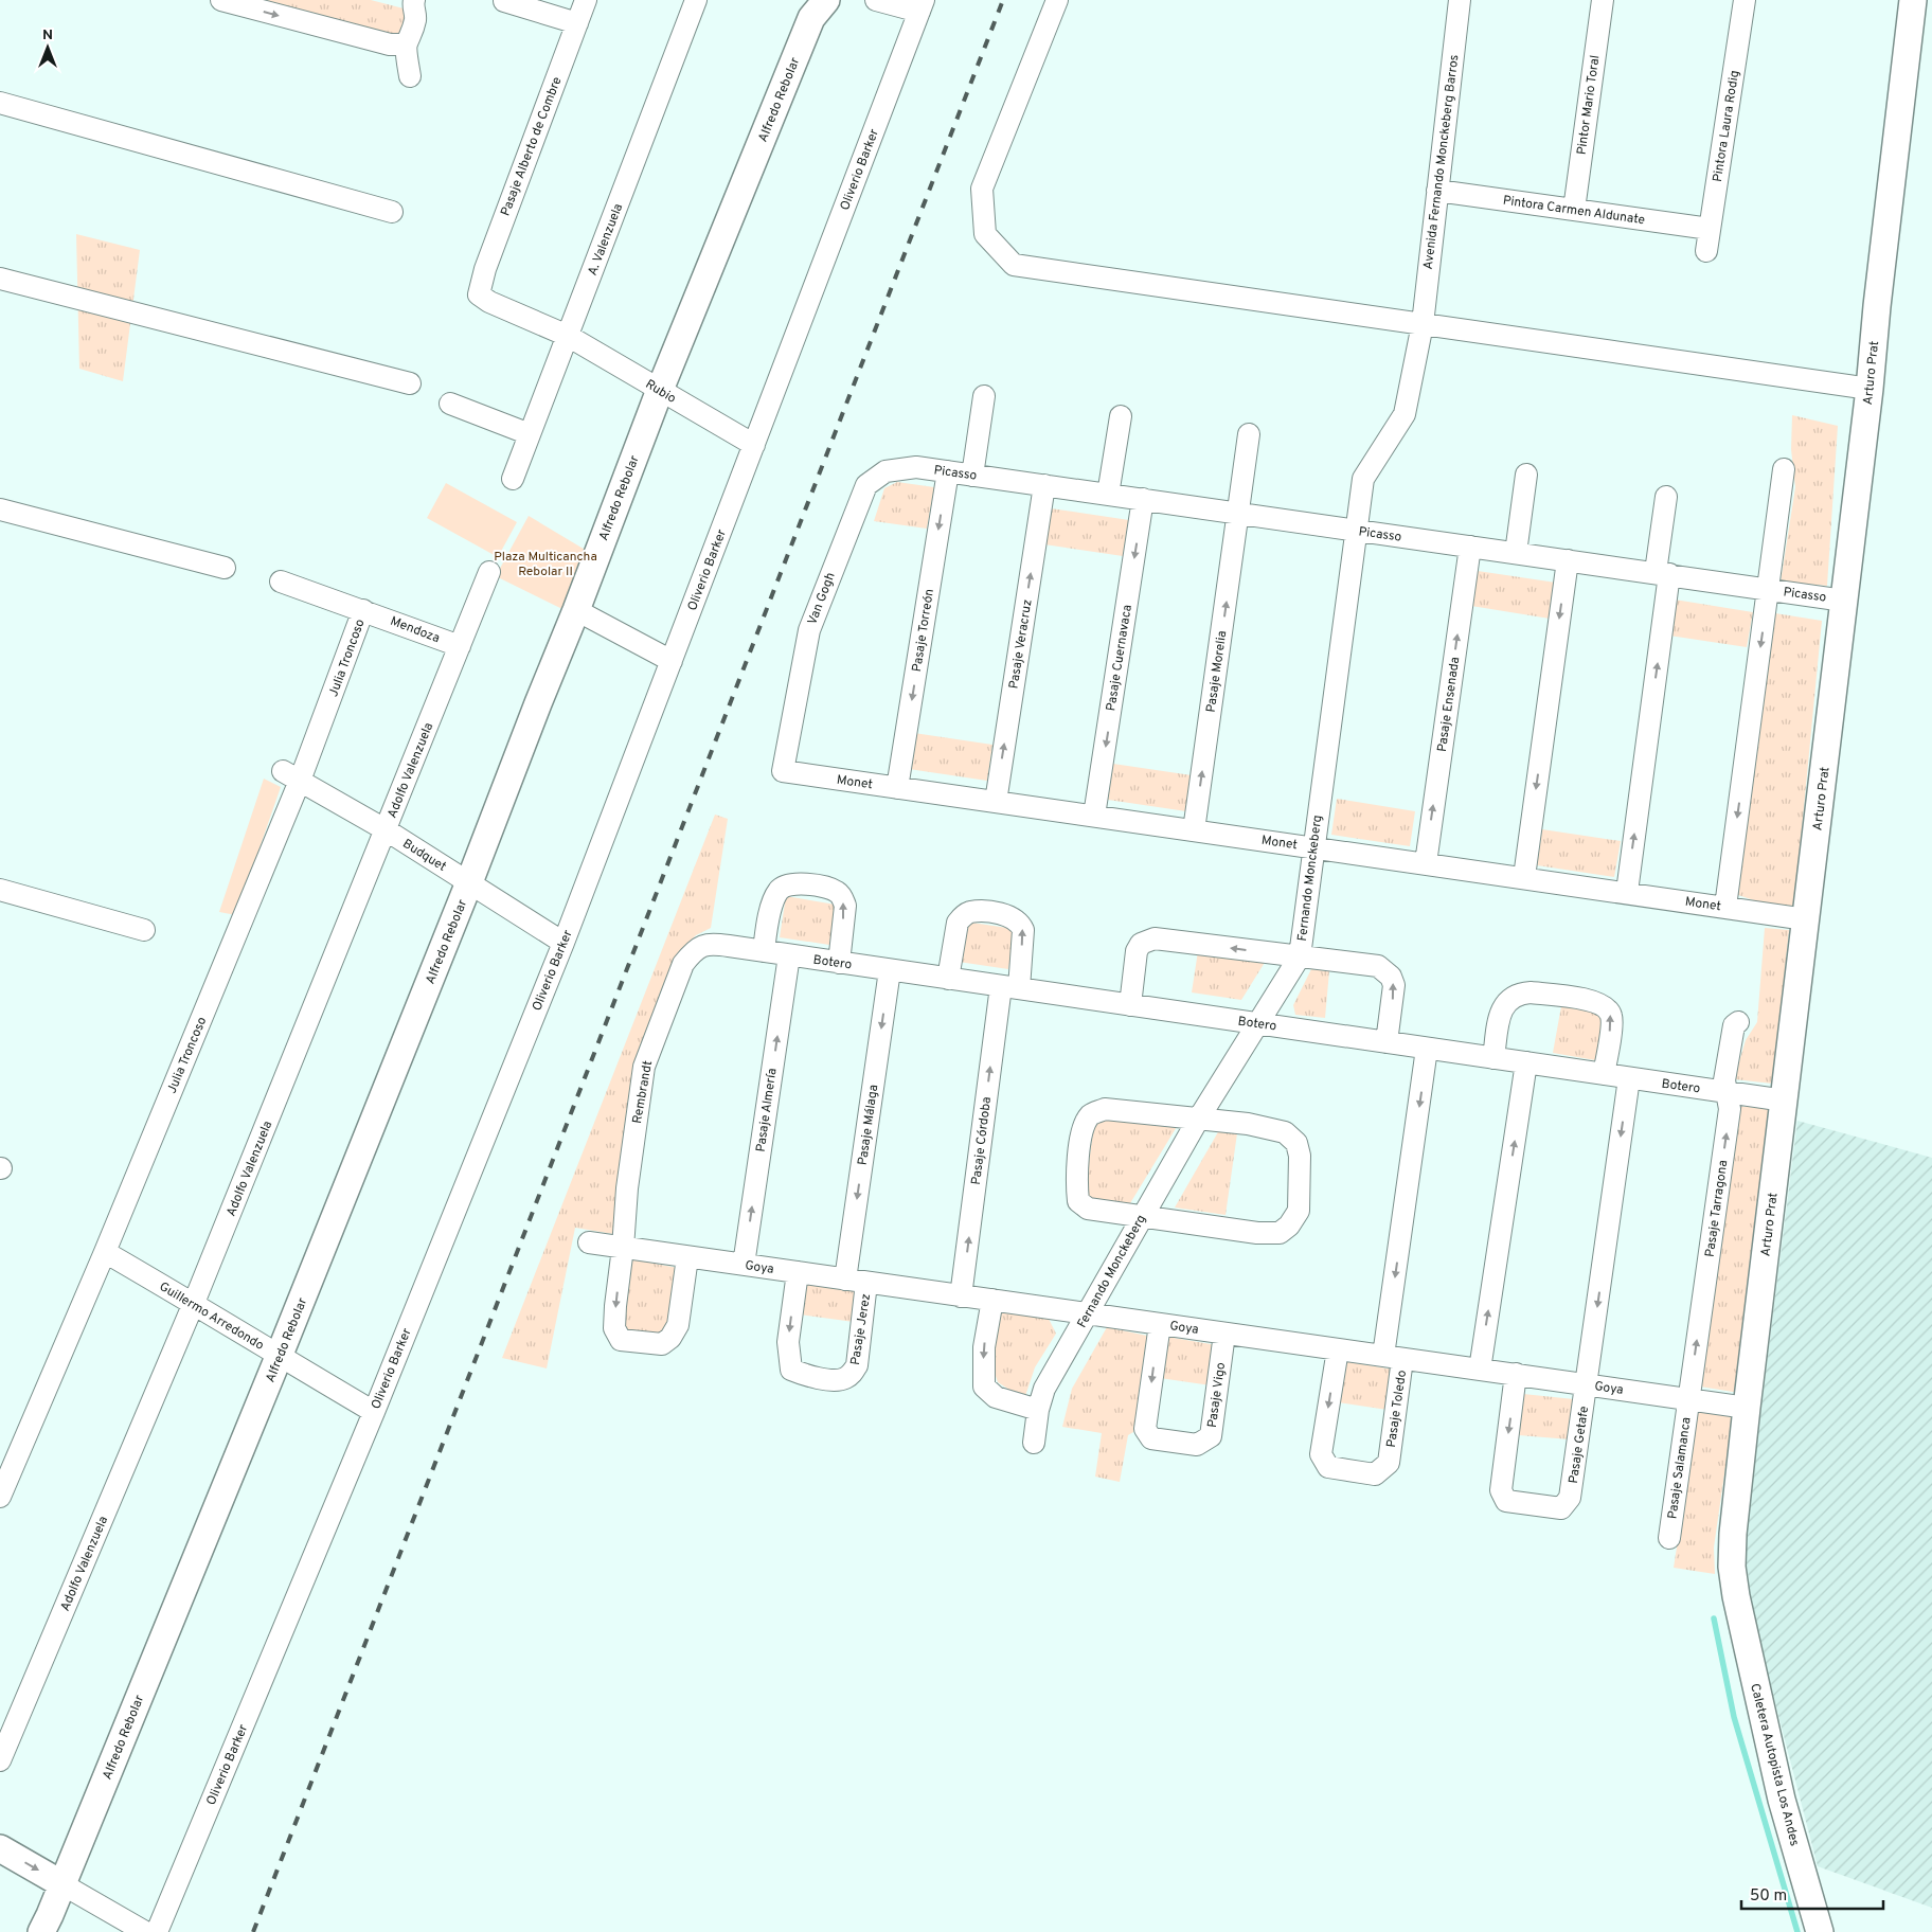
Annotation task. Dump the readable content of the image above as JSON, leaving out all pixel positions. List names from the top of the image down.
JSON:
{
  "streets": {
    "street": [
      "Alfredo Rebolar",
      "Pintor Mario Toral",
      "Pintora Laura Rodig",
      "Pasaje Alberto de Combre",
      "Avenida Fernando Monckeberg Barros",
      "Oliverio Barker",
      "Pintora Carmen Aldunate",
      "A. Valenzuela",
      "Arturo Prat",
      "Rubio",
      "Picasso",
      "Van Gogh",
      "Mendoza",
      "Pasaje Torreón",
      "Pasaje Veracruz",
      "Julia Troncoso",
      "Pasaje Cuernavaca",
      "Pasaje Morelia",
      "Pasaje Ensenada",
      "Adolfo Valenzuela",
      "Monet",
      "Budquet",
      "Fernando Monckeberg",
      "Botero",
      "Rembrandt",
      "Pasaje Almería",
      "Pasaje Málaga",
      "Pasaje Córdoba",
      "Pasaje Tarragona",
      "Goya",
      "Guillermo Arredondo",
      "Pasaje Jerez",
      "Pasaje Vigo",
      "Pasaje Toledo",
      "Pasaje Getafe",
      "Pasaje Salamanca",
      "Caletera Autopista Los Andes"
    ]
  },
  "crossings": [
    ["Alfredo Rebolar", "Rubio"],
    ["Alfredo Rebolar", "Budquet"],
    ["Alfredo Rebolar", "Guillermo Arredondo"],
    ["Pintor Mario Toral", "Pintora Carmen Aldunate"],
    ["Pintora Laura Rodig", "Pintora Carmen Aldunate"],
    ["Pasaje Alberto de Combre", "Rubio"],
    ["Avenida Fernando Monckeberg Barros", "Pintora Carmen Aldunate"],
    ["Avenida Fernando Monckeberg Barros", "Fernando Monckeberg"],
    ["Oliverio Barker", "Rubio"],
    ["Oliverio Barker", "Budquet"],
    ["Oliverio Barker", "Guillermo Arredondo"],
    ["A. Valenzuela", "Rubio"],
    ["Arturo Prat", "Picasso"],
    ["Arturo Prat", "Monet"],
    ["Arturo Prat", "Botero"],
    ["Arturo Prat", "Goya"],
    ["Arturo Prat", "Caletera Autopista Los Andes"],
    ["Picasso", "Van Gogh"],
    ["Picasso", "Pasaje Torreón"],
    ["Picasso", "Pasaje Veracruz"],
    ["Picasso", "Pasaje Cuernavaca"],
    ["Picasso", "Pasaje Morelia"],
    ["Picasso", "Pasaje Ensenada"],
    ["Picasso", "Fernando Monckeberg"],
    ["Van Gogh", "Monet"],
    ["Mendoza", "Julia Troncoso"],
    ["Mendoza", "Adolfo Valenzuela"],
    ["Pasaje Torreón", "Monet"],
    ["Pasaje Veracruz", "Monet"],
    ["Julia Troncoso", "Budquet"],
    ["Julia Troncoso", "Guillermo Arredondo"],
    ["Pasaje Cuernavaca", "Monet"],
    ["Pasaje Morelia", "Monet"],
    ["Pasaje Ensenada", "Monet"],
    ["Adolfo Valenzuela", "Budquet"],
    ["Adolfo Valenzuela", "Guillermo Arredondo"],
    ["Monet", "Fernando Monckeberg"],
    ["Fernando Monckeberg", "Botero"],
    ["Fernando Monckeberg", "Goya"],
    ["Botero", "Rembrandt"],
    ["Botero", "Pasaje Almería"],
    ["Botero", "Pasaje Málaga"],
    ["Botero", "Pasaje Córdoba"],
    ["Botero", "Pasaje Tarragona"],
    ["Rembrandt", "Goya"],
    ["Pasaje Almería", "Goya"],
    ["Pasaje Málaga", "Goya"],
    ["Pasaje Córdoba", "Goya"],
    ["Pasaje Tarragona", "Goya"],
    ["Pasaje Tarragona", "Pasaje Salamanca"],
    ["Goya", "Pasaje Jerez"],
    ["Goya", "Pasaje Vigo"],
    ["Goya", "Pasaje Toledo"],
    ["Goya", "Pasaje Getafe"],
    ["Goya", "Pasaje Salamanca"]
  ],
  "one_way": [
    "Pasaje Torreón",
    "Pasaje Veracruz",
    "Pasaje Cuernavaca",
    "Pasaje Morelia",
    "Pasaje Almería",
    "Pasaje Málaga"
  ],
  "parks": ["Plaza Multicancha Rebolar II"],
  "scale_bar": "50 m",
  "north": "top"
}
